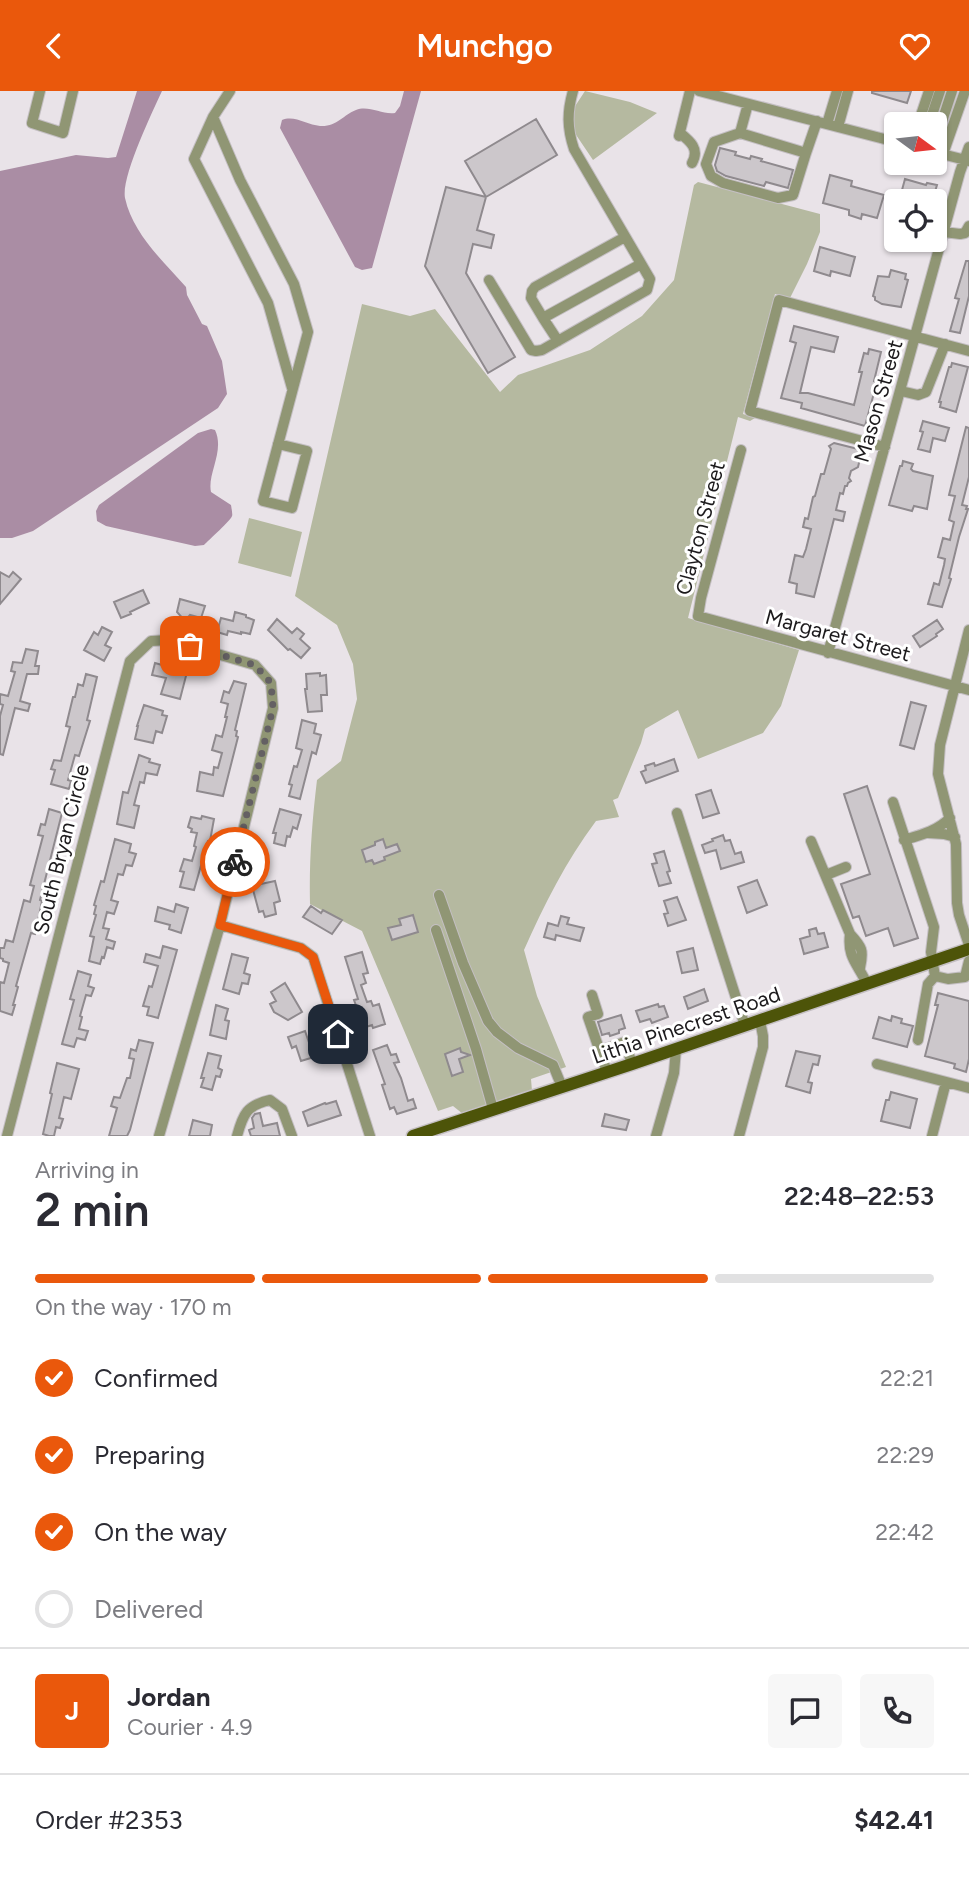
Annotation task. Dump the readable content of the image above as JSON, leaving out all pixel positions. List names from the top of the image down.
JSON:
{
  "streets": {
    "main road": ["Lithia Pinecrest Road"],
    "street": [
      "Mason Street",
      "Clayton Street",
      "Margaret Street",
      "South Bryan Circle"
    ]
  },
  "crossings": [
    ["Mason Street", "Margaret Street"],
    ["Clayton Street", "Margaret Street"]
  ],
  "north": "right",
  "page": {
    "header": "Munchgo",
    "heading": ["2 min", "Arriving in", "22:48–22:53"],
    "panel": [
      "Jordan",
      "Courier · 4.9",
      "Order #2353",
      "$42.41"
    ],
    "bar": "On the way · 170 m",
    "list": [
      ["Confirmed", "22:21"],
      ["Preparing", "22:29"],
      ["On the way", "22:42"],
      "Delivered"
    ],
    "round": "J"
  }
}
